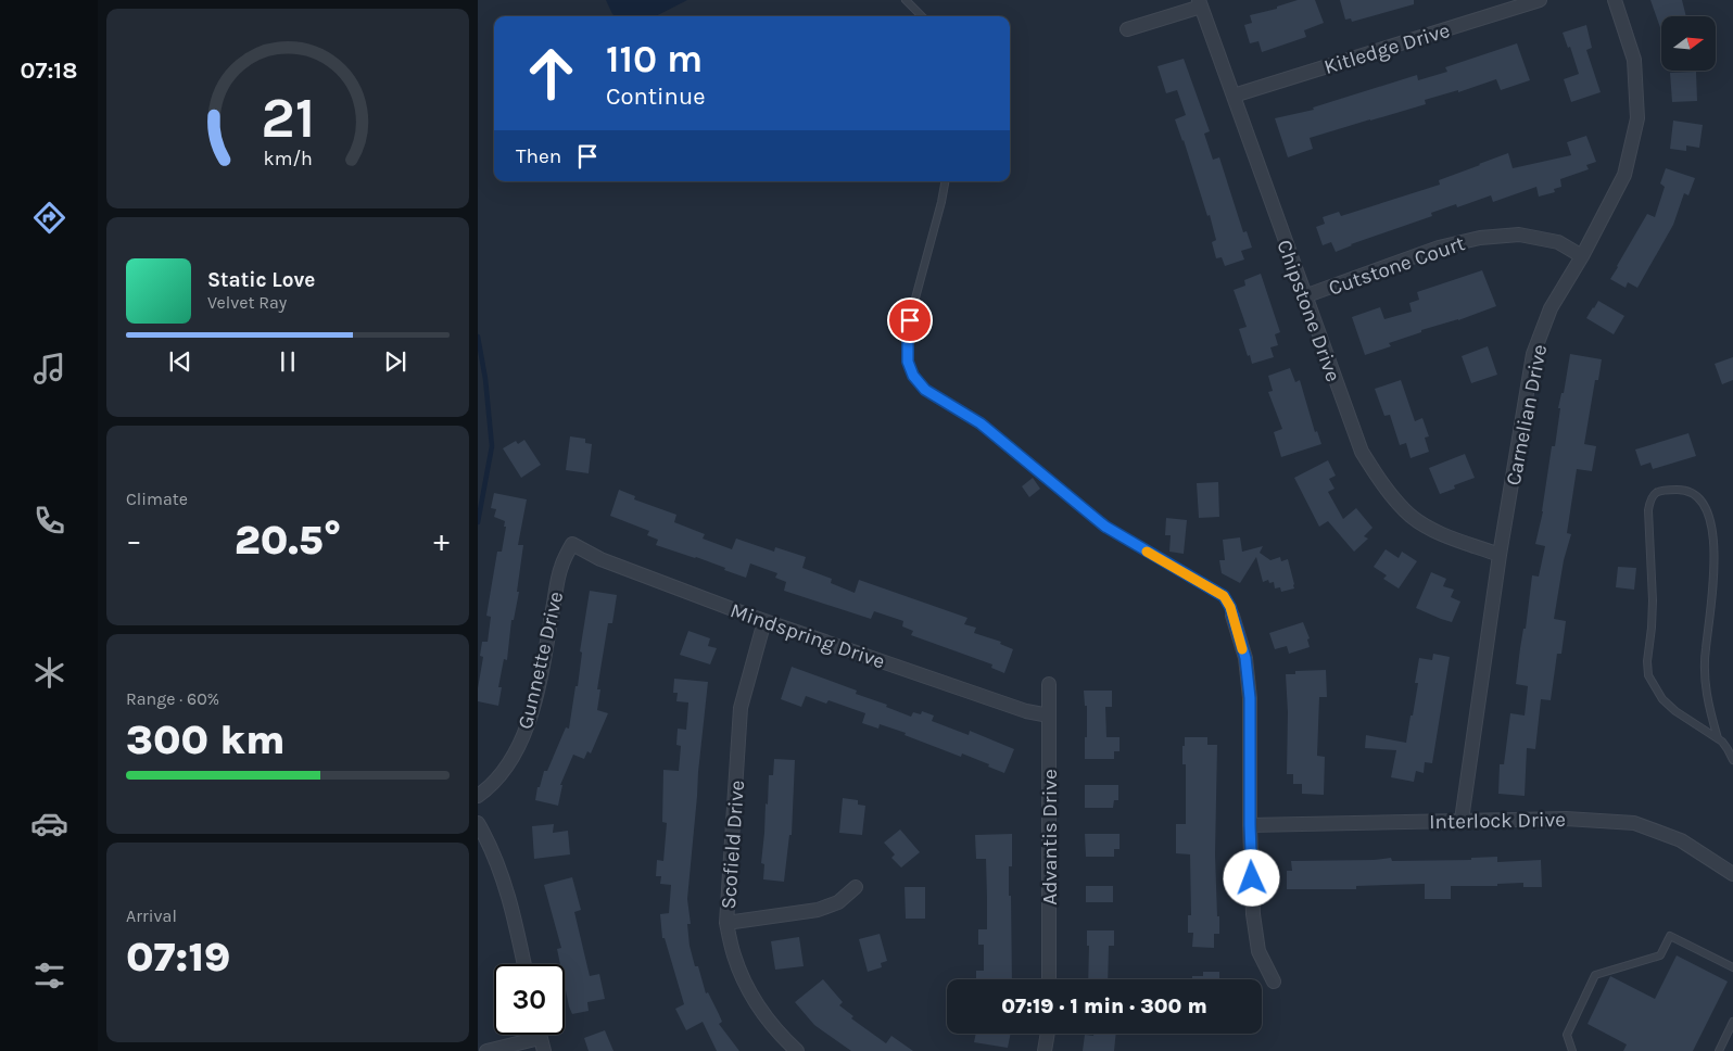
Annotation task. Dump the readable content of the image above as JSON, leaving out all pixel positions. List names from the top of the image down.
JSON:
{
  "streets": {
    "street": [
      "Kitledge Drive",
      "Cutstone Court",
      "Chipstone Drive",
      "Carnelian Drive",
      "Mindspring Drive",
      "Gunnette Drive",
      "Interlock Drive",
      "Advantis Drive",
      "Scofield Drive"
    ]
  },
  "crossings": [
    ["Kitledge Drive", "Chipstone Drive"],
    ["Cutstone Court", "Chipstone Drive"],
    ["Cutstone Court", "Carnelian Drive"],
    ["Chipstone Drive", "Carnelian Drive"],
    ["Carnelian Drive", "Interlock Drive"],
    ["Mindspring Drive", "Gunnette Drive"],
    ["Mindspring Drive", "Advantis Drive"],
    ["Mindspring Drive", "Scofield Drive"]
  ],
  "north": "right",
  "page": {
    "tabs": "07:18",
    "turn": ["110 m", "Continue"],
    "then": "Then",
    "song": ["Static Love", "Velvet Ray"],
    "tile": [
      "Climate",
      ["Range · 60%", "300 km"],
      ["Arrival", "07:19"]
    ],
    "heat": ["−", "20.5°", "+"],
    "limit": "30",
    "trip": "07:19 · 1 min · 300 m",
    "gauge": ["21", "km/h"]
  }
}
